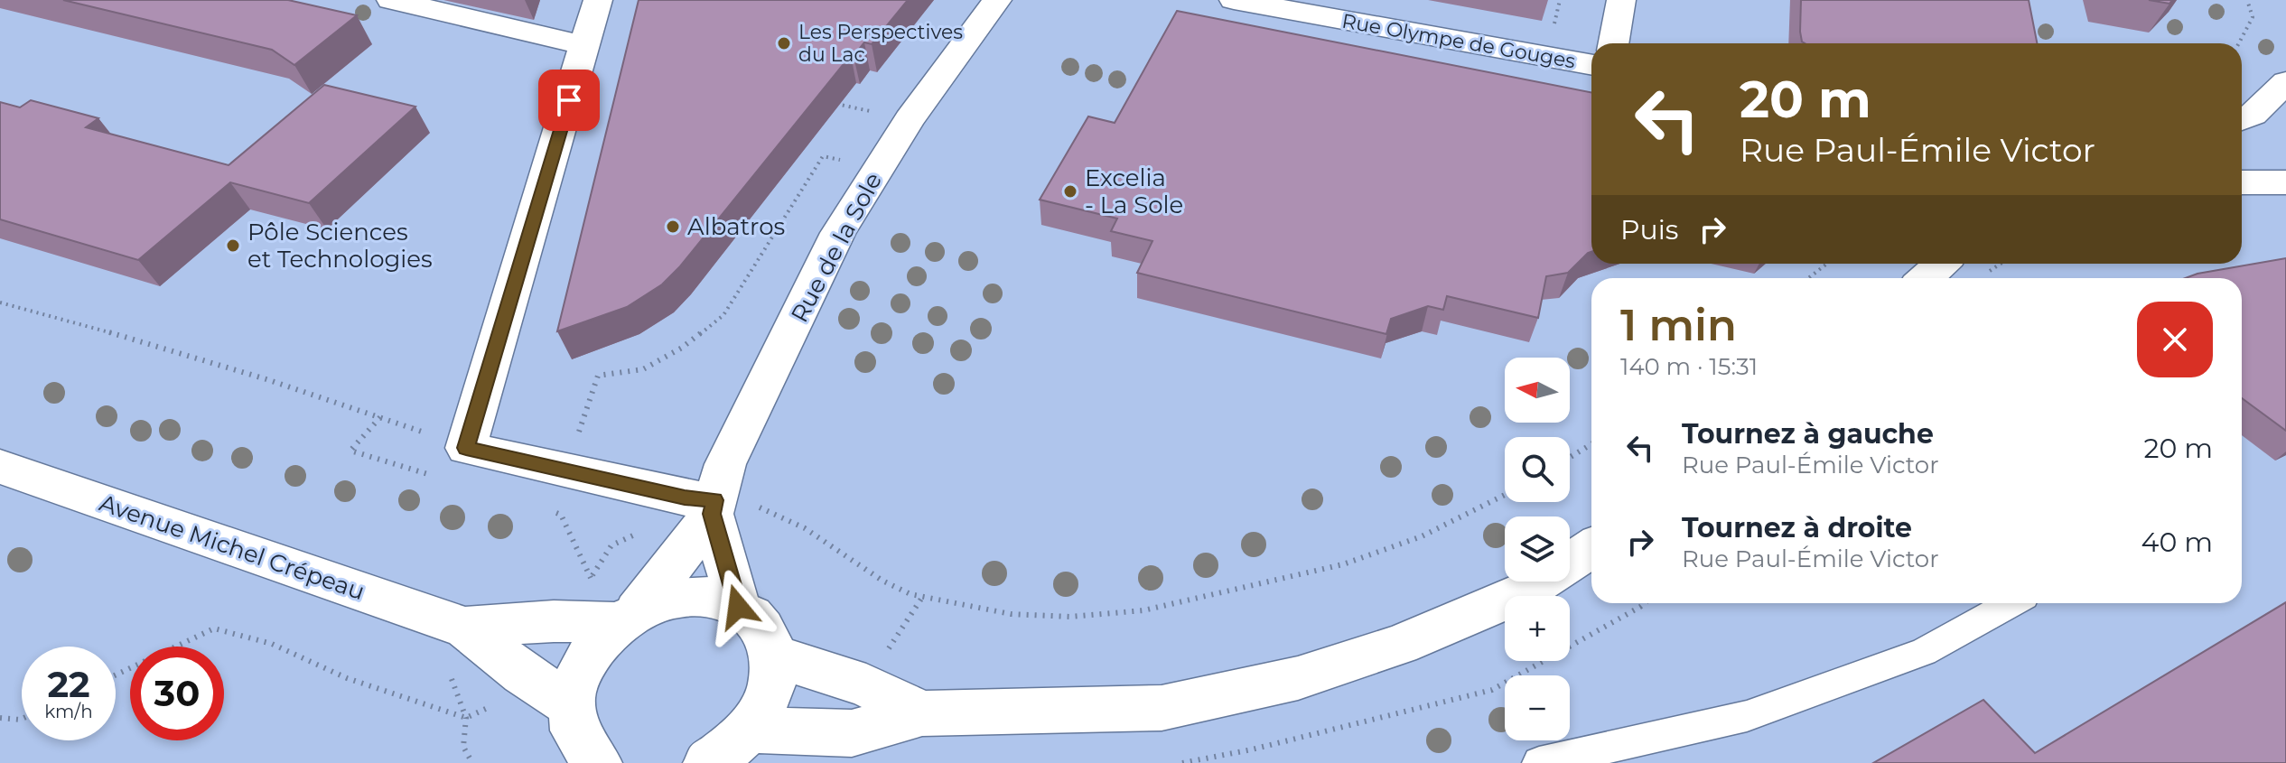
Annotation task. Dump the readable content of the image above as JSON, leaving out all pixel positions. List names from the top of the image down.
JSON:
{
  "streets": {
    "street": ["Rue Olympe de Gouges", "Rue de la Sole", "Avenue Michel Crépeau"]
  },
  "crossings": [
    ["Rue de la Sole", "Avenue Michel Crépeau"]
  ],
  "places": [
    "Les Perspectives du Lac",
    "Excelia - La Sole",
    "Albatros",
    "Pôle Sciences et Technologies"
  ],
  "north": "left",
  "page": {
    "turn": ["20 m", "Rue Paul-Émile Victor"],
    "then": "Puis",
    "heading": ["1 min", "140 m · 15:31"],
    "map_buttons": ["+", "−"],
    "list": [
      {
        "name": "Tournez à gauche",
        "note": "Rue Paul-Émile Victor",
        "value": "20 m"
      },
      {
        "name": "Tournez à droite",
        "note": "Rue Paul-Émile Victor",
        "value": "40 m"
      }
    ],
    "speed": "22 km/h",
    "limit": "30"
  }
}
